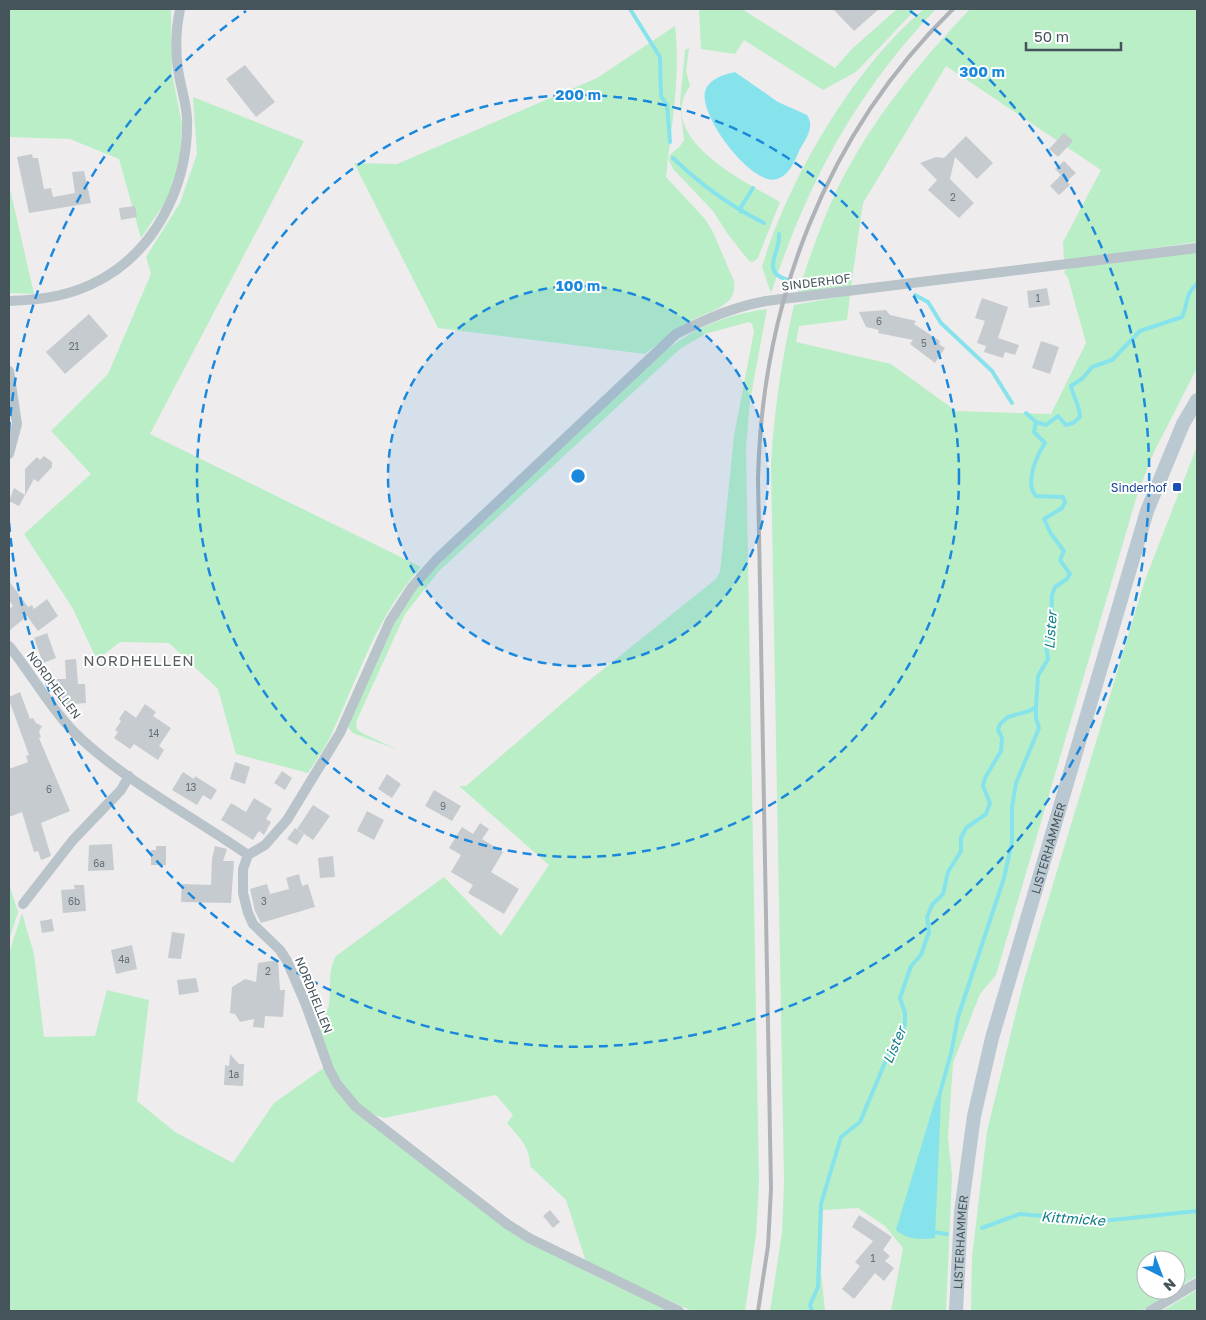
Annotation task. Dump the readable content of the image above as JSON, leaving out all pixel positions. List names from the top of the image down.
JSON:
{
  "streets": {
    "main road": ["LISTERHAMMER"],
    "street": ["SINDERHOF", "NORDHELLEN"]
  },
  "crossings": [
    ["SINDERHOF", "NORDHELLEN"]
  ],
  "districts": ["NORDHELLEN"],
  "water": ["Lister", "Kittmicke"],
  "places": {
    "transit": ["Sinderhof"]
  },
  "house_numbers": [
    "2",
    "1",
    "6",
    "5",
    "21",
    "14",
    "13",
    "6",
    "9",
    "6a",
    "6b",
    "3",
    "4a",
    "2",
    "1a",
    "1"
  ],
  "scale_bar": "50 m",
  "north": "bottom right",
  "rings": ["300 m", "200 m", "100 m"]
}
